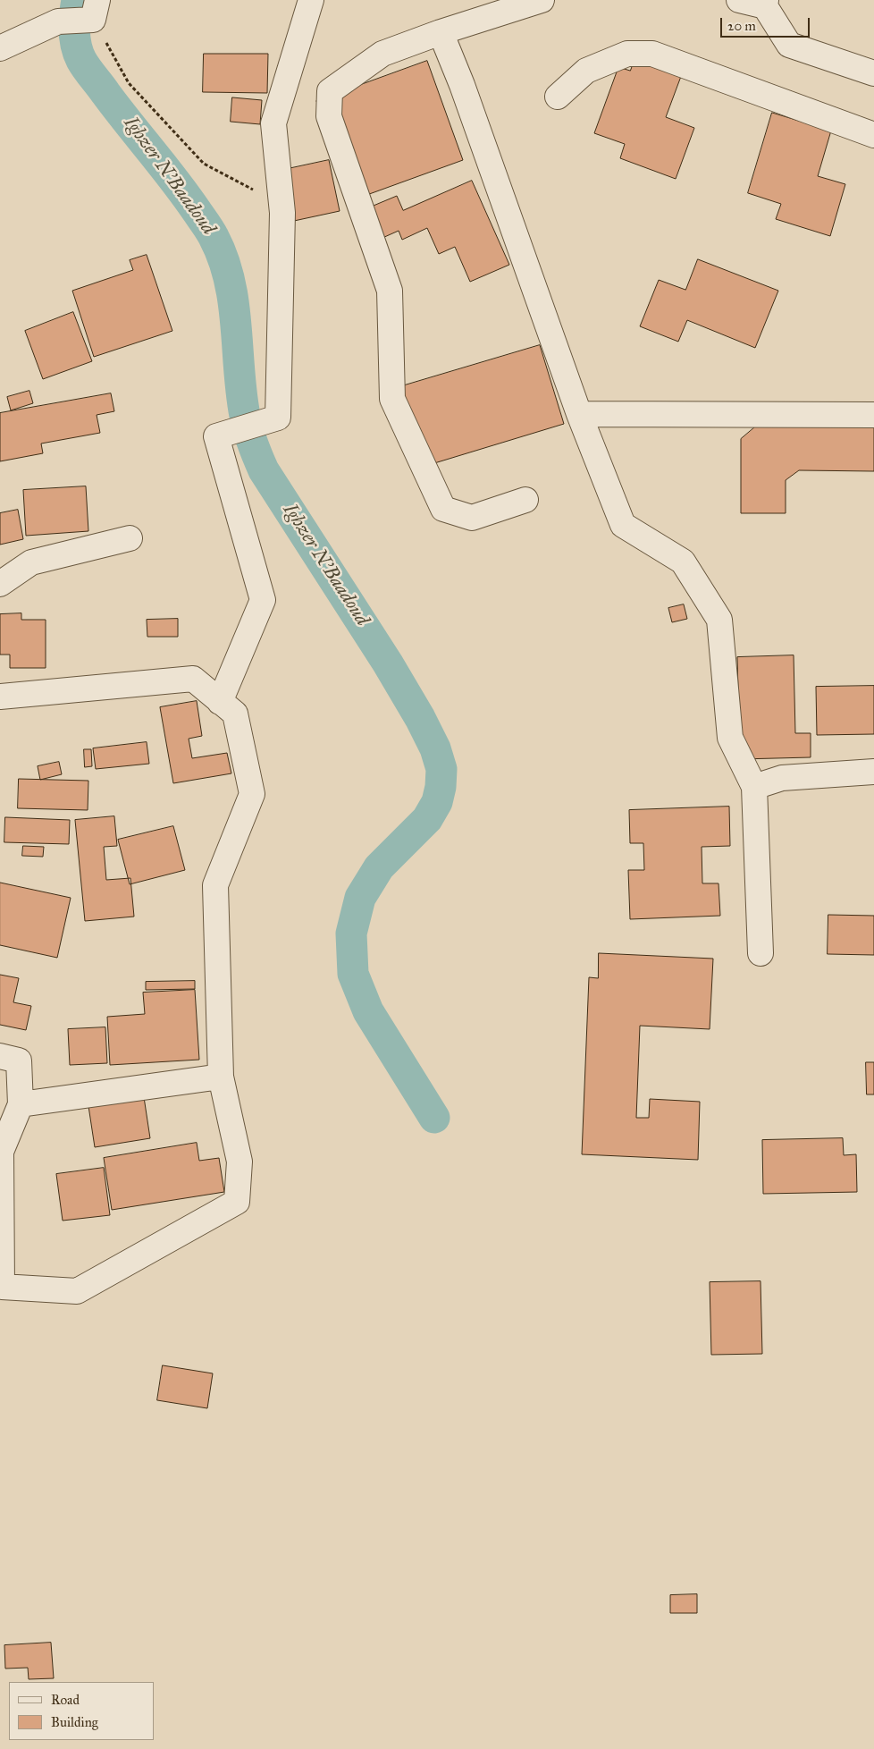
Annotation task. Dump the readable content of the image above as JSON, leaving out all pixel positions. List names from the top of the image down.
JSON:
{
  "water": ["Ighzer N'Baadoud"],
  "legend": ["Road", "Building"],
  "scale_bar": "20 m"
}
